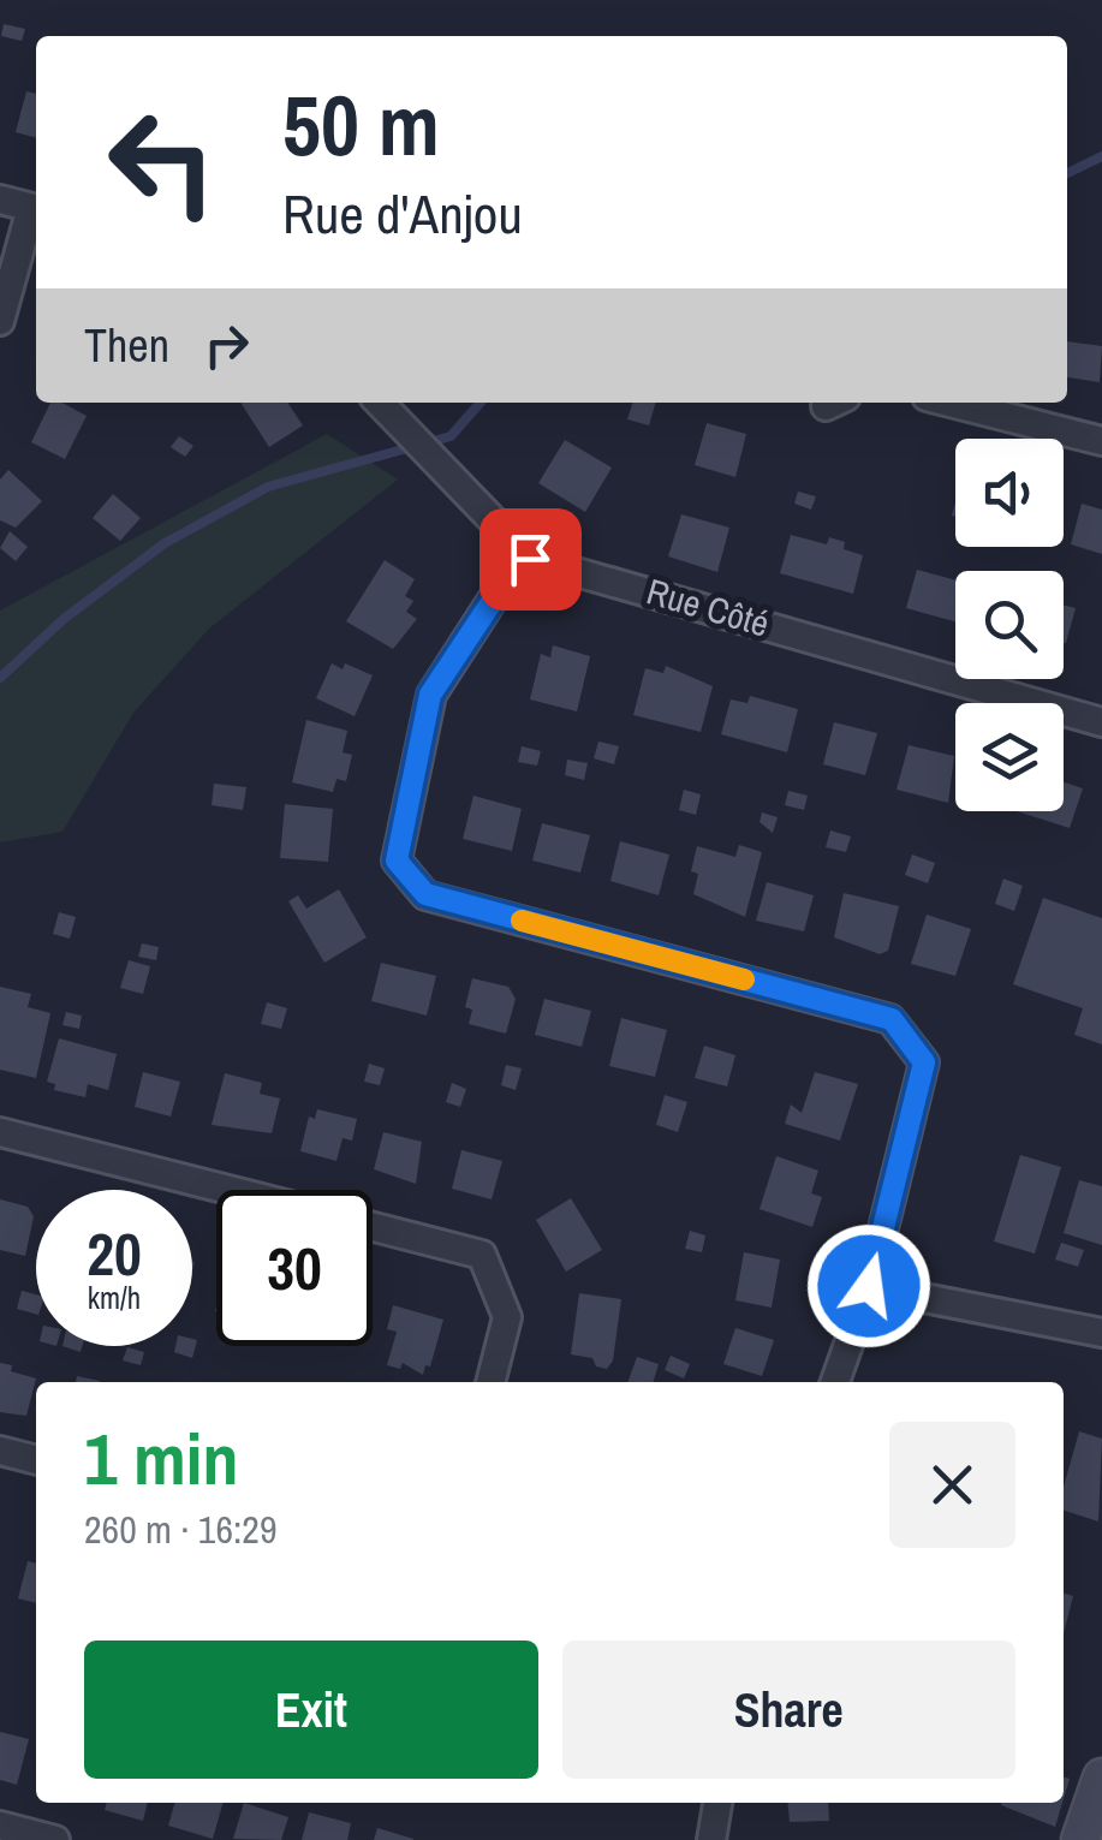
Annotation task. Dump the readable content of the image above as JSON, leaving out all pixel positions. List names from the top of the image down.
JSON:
{
  "streets": {
    "street": ["Rue Côté"]
  },
  "page": {
    "turn": ["50 m", "Rue d'Anjou"],
    "then": "Then",
    "speed": "20 km/h",
    "limit": "30",
    "heading": ["1 min", "260 m · 16:29"],
    "buttons": ["Exit", "Share"]
  }
}
